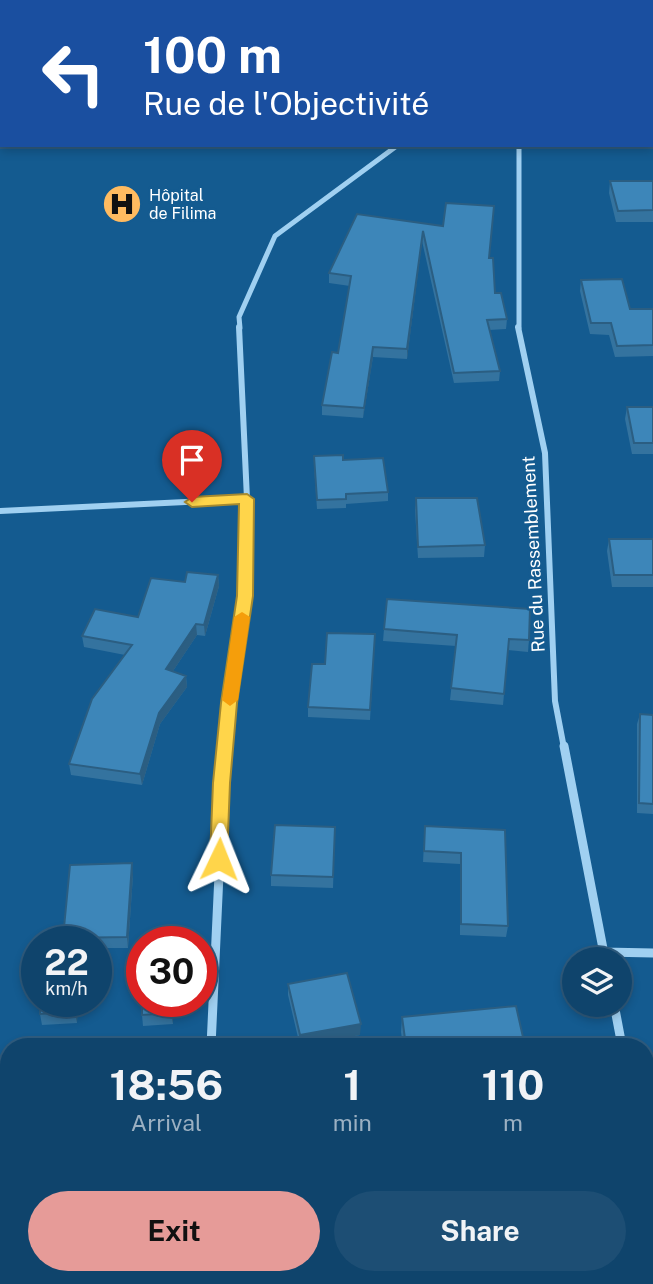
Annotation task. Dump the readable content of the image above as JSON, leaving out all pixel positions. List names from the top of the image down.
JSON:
{
  "streets": {
    "street": ["Rue du Rassemblement"]
  },
  "places": {
    "hospital": ["Hôpital de Filima"]
  },
  "page": {
    "turn": ["100 m", "Rue de l'Objectivité"],
    "speed": "22 km/h",
    "limit": "30",
    "eta": [
      "18:56",
      "Arrival",
      "1",
      "min",
      "110",
      "m"
    ],
    "buttons": ["Exit", "Share"]
  }
}
